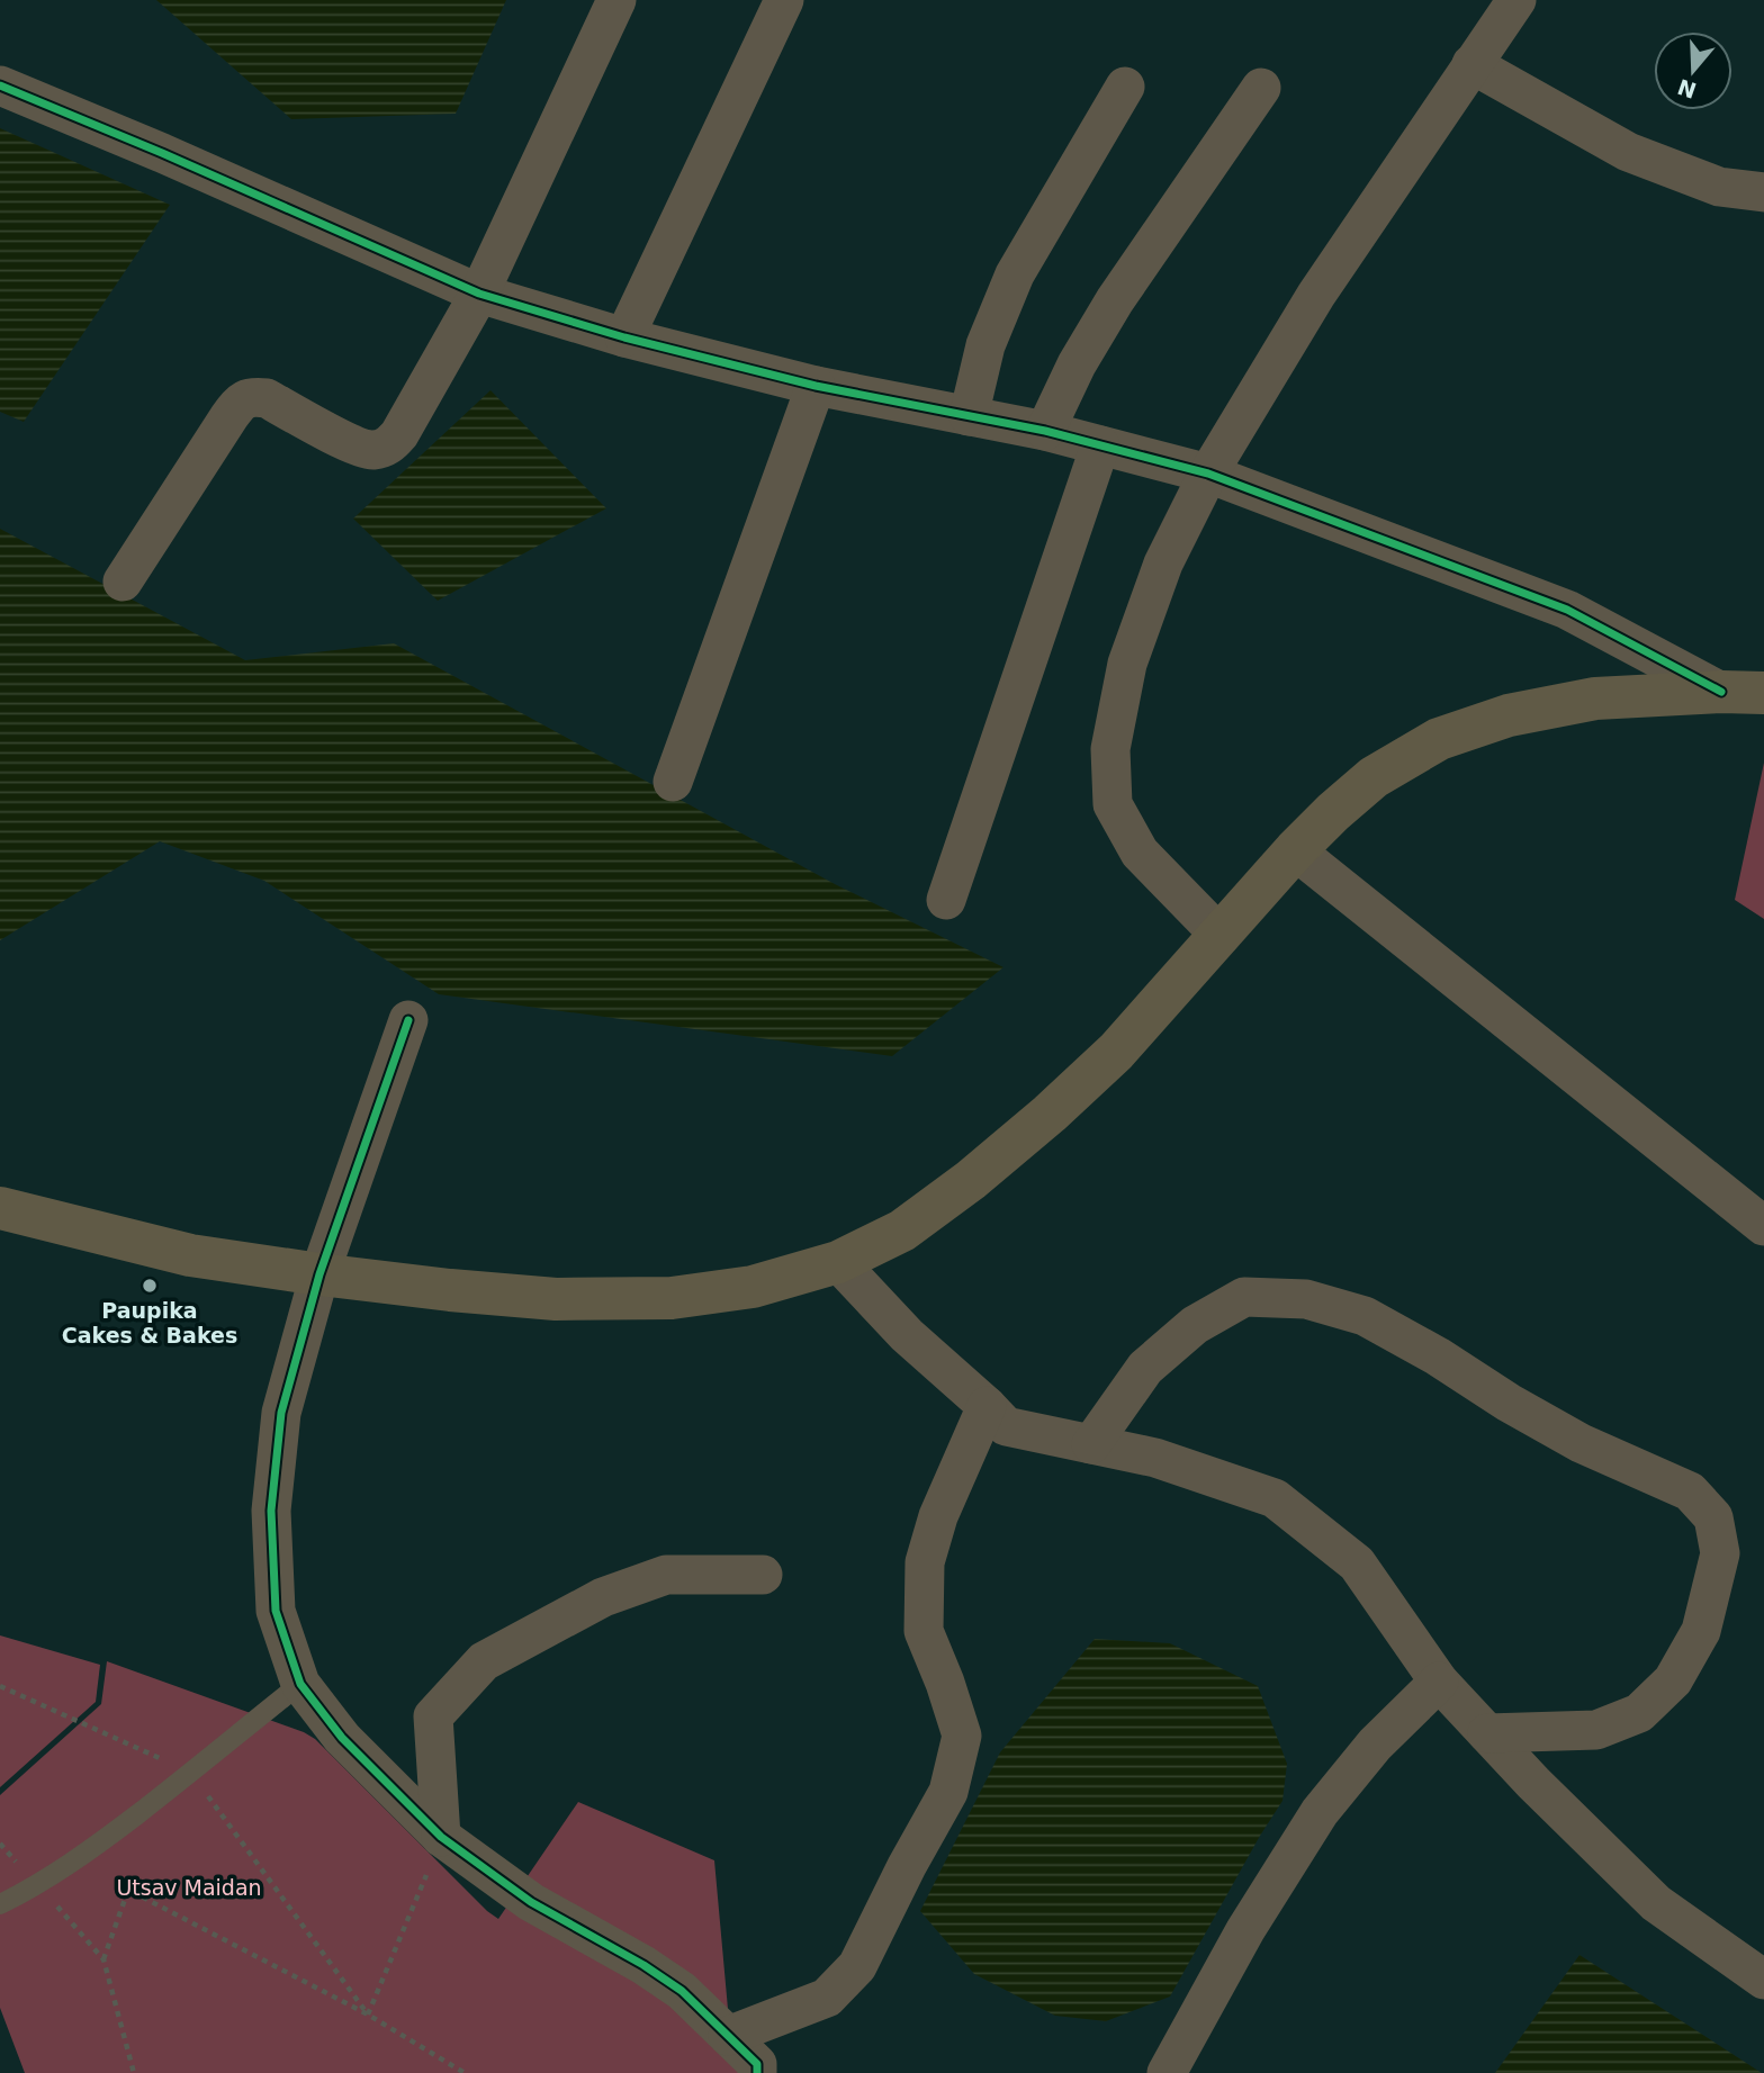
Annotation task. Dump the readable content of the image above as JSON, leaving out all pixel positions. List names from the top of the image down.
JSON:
{
  "parks": ["Utsav Maidan"],
  "places": ["Paupika Cakes & Bakes"],
  "north": "bottom"
}
